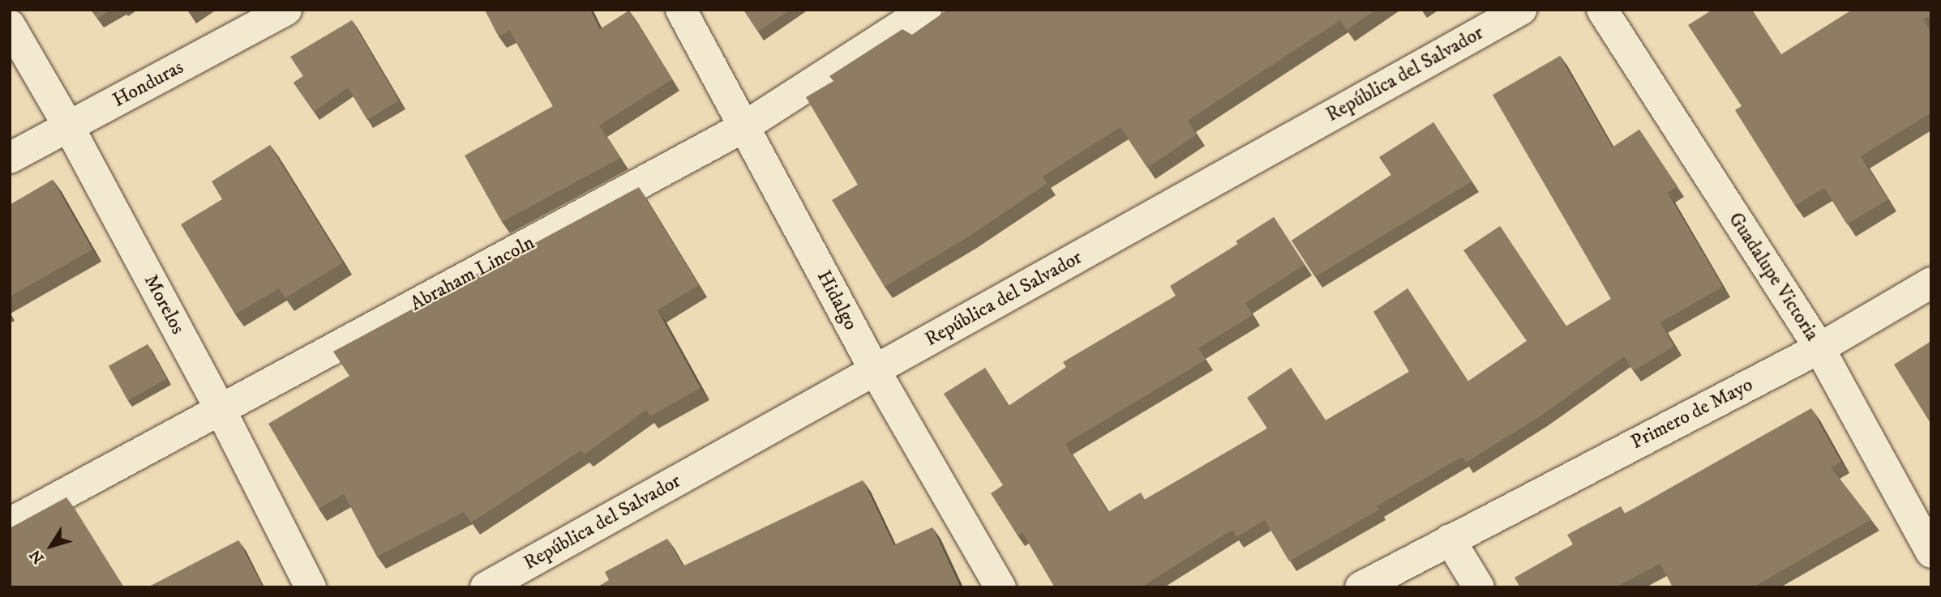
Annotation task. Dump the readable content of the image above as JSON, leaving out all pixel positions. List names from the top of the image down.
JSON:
{
  "streets": {
    "street": [
      "República del Salvador",
      "Honduras",
      "Abraham Lincoln",
      "Guadalupe Victoria",
      "Hidalgo",
      "Morelos",
      "Primero de Mayo"
    ]
  },
  "crossings": [
    ["República del Salvador", "Hidalgo"],
    ["Honduras", "Morelos"],
    ["Abraham Lincoln", "Hidalgo"],
    ["Abraham Lincoln", "Morelos"],
    ["Guadalupe Victoria", "Primero de Mayo"]
  ],
  "north": "bottom left"
}
